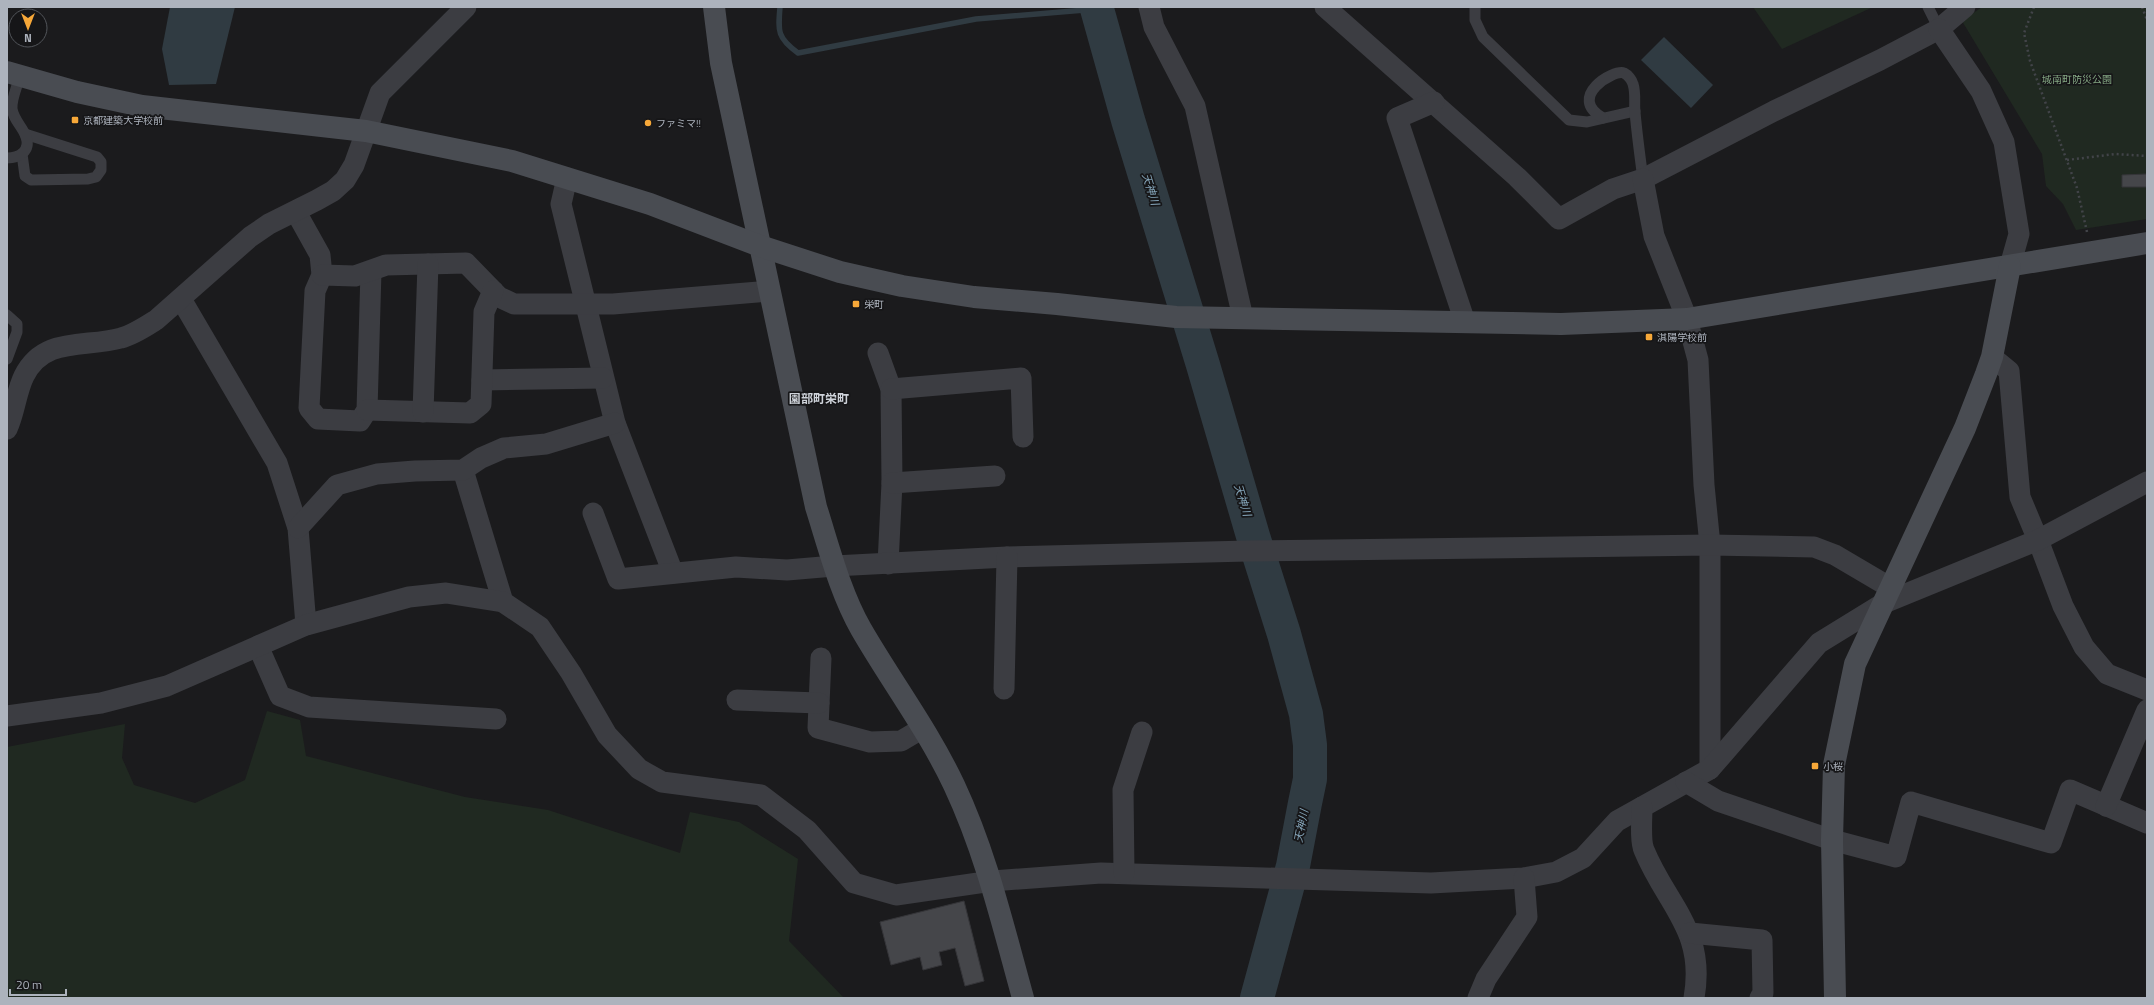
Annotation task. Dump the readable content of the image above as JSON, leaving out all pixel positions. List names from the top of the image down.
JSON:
{
  "districts": ["園部町栄町"],
  "water": ["天神川"],
  "parks": ["城南町防災公園"],
  "places": {
    "transit": [
      "京都建築大学校前",
      "栄町",
      "淇陽学校前",
      "小桜"
    ],
    "other": ["ファミマ!!"]
  },
  "scale_bar": "20 m",
  "north": "bottom"
}
